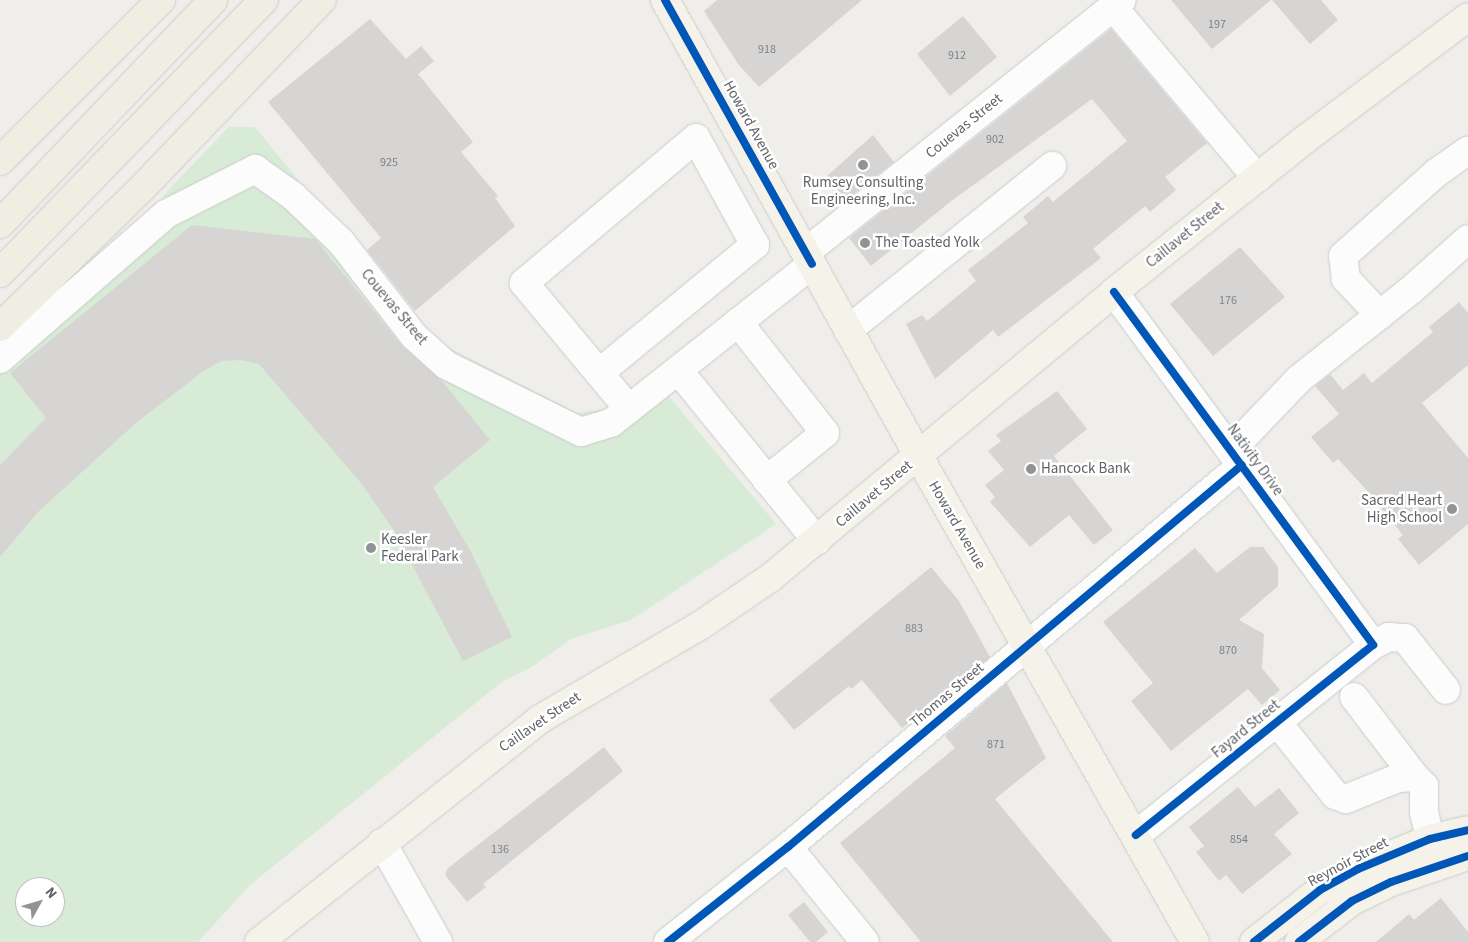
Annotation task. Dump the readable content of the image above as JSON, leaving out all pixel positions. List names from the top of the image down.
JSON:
{
  "streets": {
    "main road": ["Howard Avenue", "Caillavet Street", "Reynoir Street"],
    "street": [
      "Couevas Street",
      "Nativity Drive",
      "Thomas Street",
      "Fayard Street"
    ]
  },
  "crossings": [
    ["Howard Avenue", "Couevas Street"],
    ["Howard Avenue", "Caillavet Street"],
    ["Howard Avenue", "Thomas Street"],
    ["Howard Avenue", "Fayard Street"],
    ["Caillavet Street", "Nativity Drive"],
    ["Nativity Drive", "Thomas Street"],
    ["Nativity Drive", "Fayard Street"]
  ],
  "places": [
    "Rumsey Consulting Engineering, Inc.",
    "The Toasted Yolk",
    "Hancock Bank",
    "Sacred Heart High School",
    "Keesler Federal Park"
  ],
  "house_numbers": [
    "197",
    "918",
    "912",
    "902",
    "925",
    "176",
    "883",
    "870",
    "871",
    "854",
    "136"
  ],
  "north": "top right"
}
